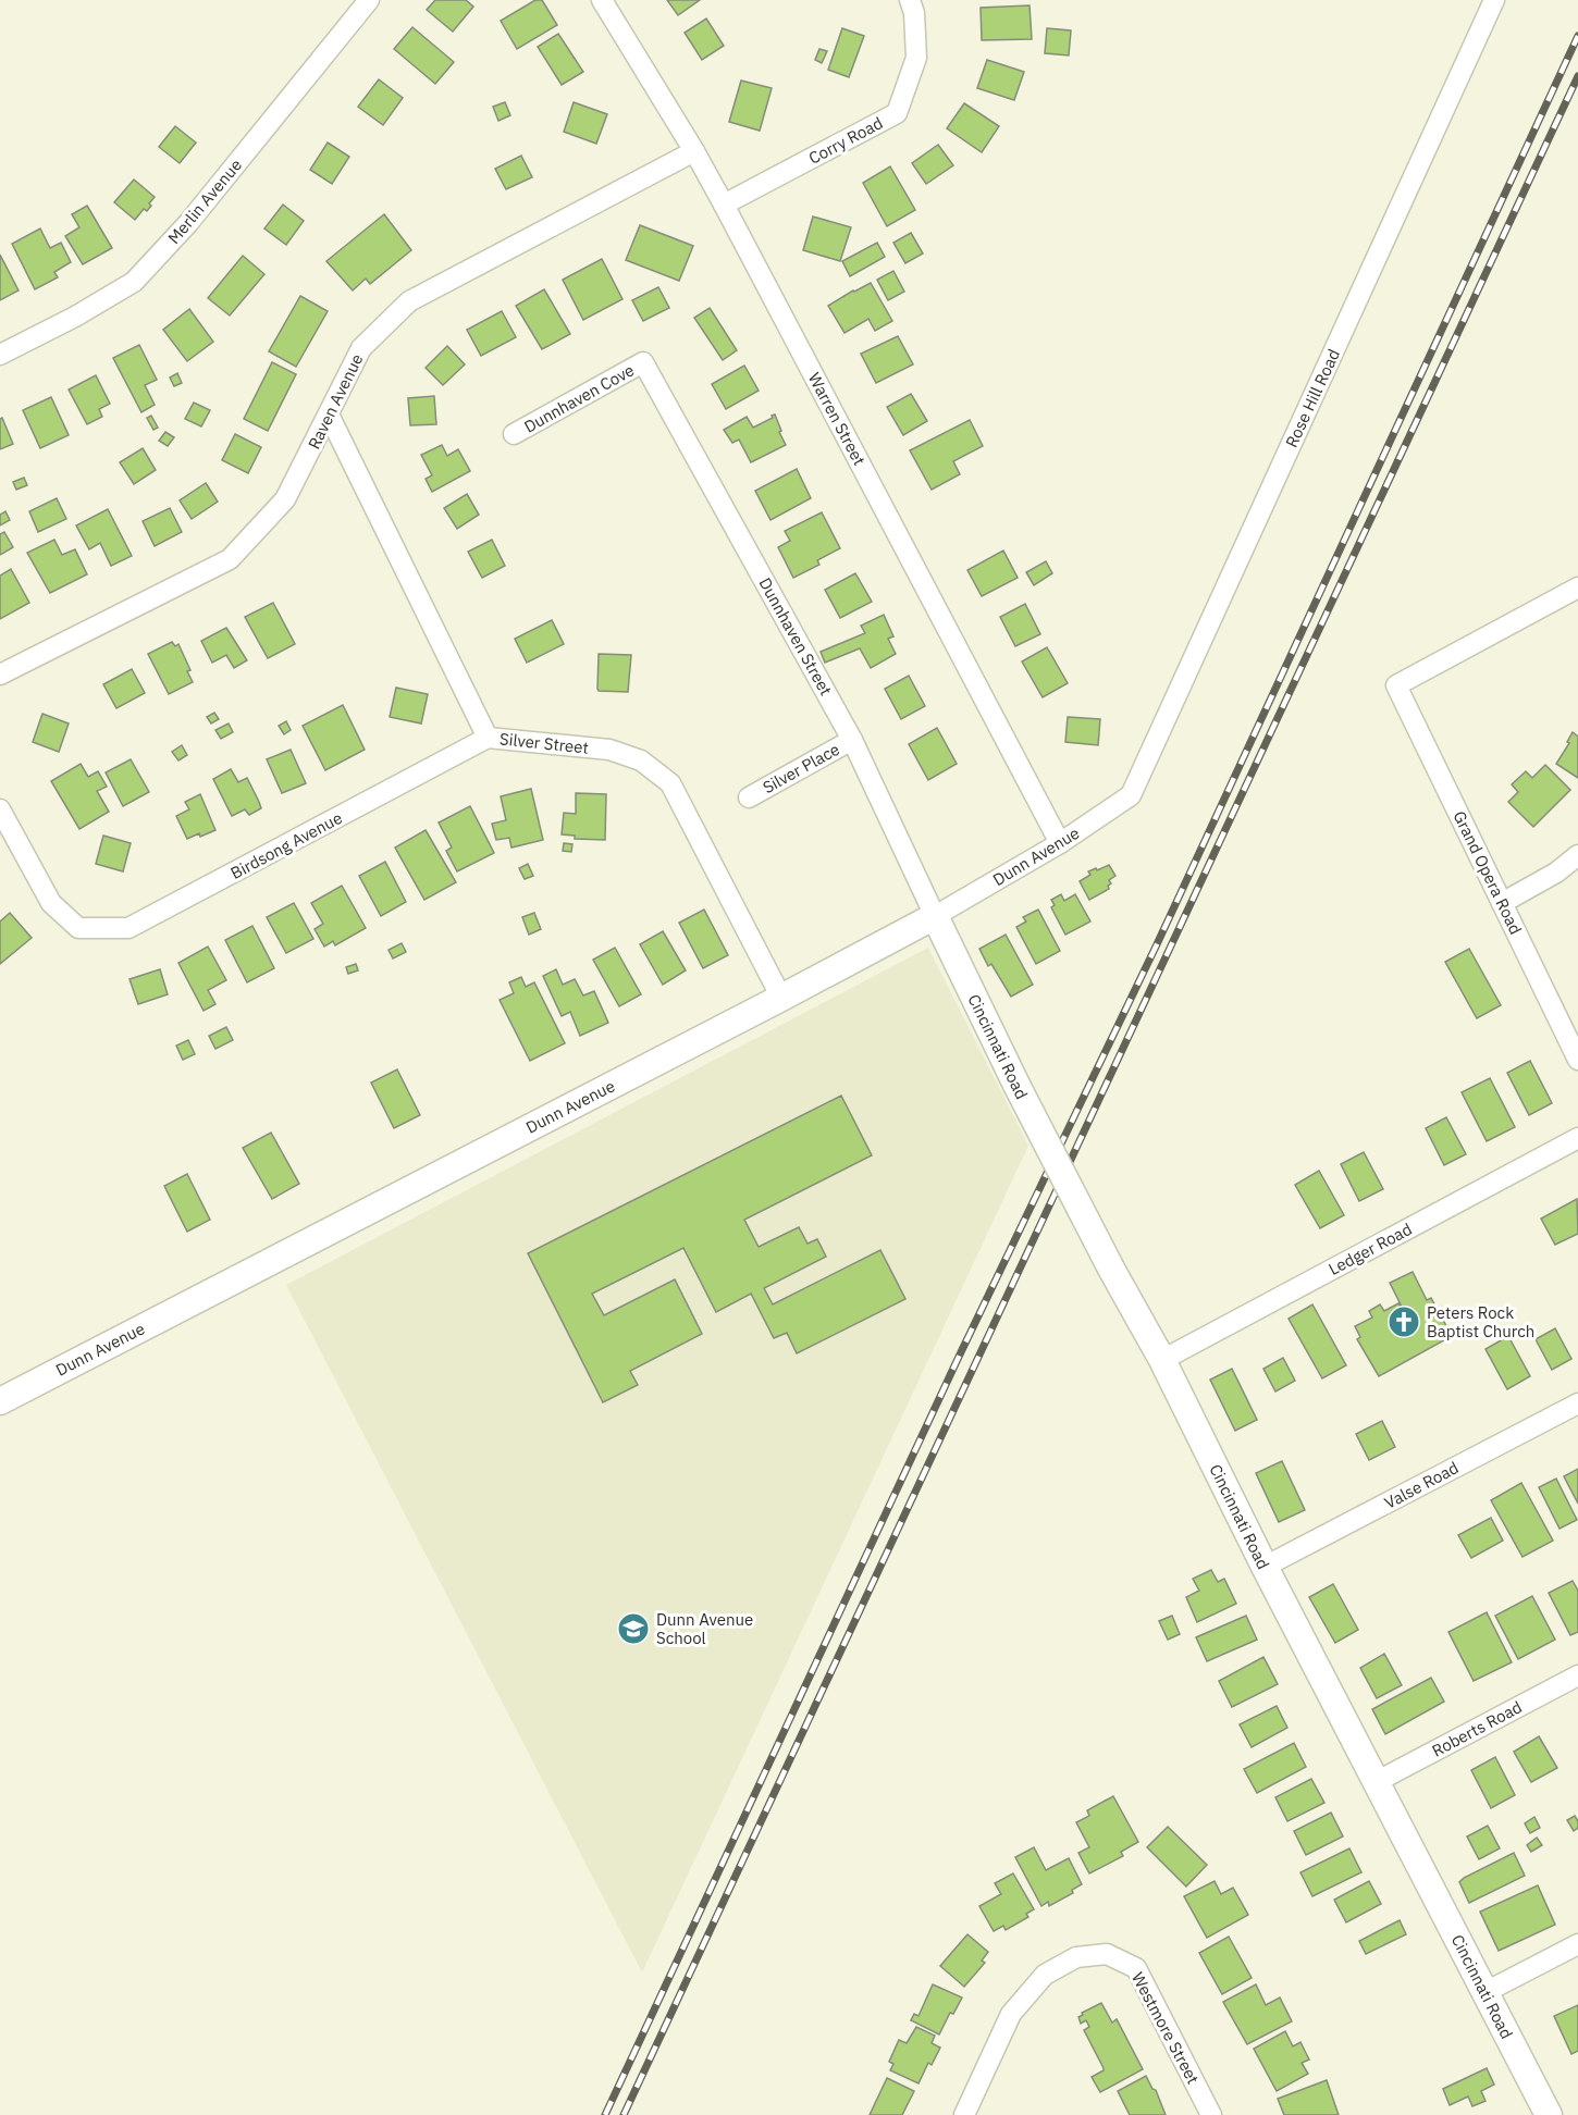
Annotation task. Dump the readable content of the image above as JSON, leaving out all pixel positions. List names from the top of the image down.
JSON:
{
  "streets": {
    "street": [
      "Corry Road",
      "Merlin Avenue",
      "Dunnhaven Cove",
      "Rose Hill Road",
      "Raven Avenue",
      "Warren Street",
      "Dunnhaven Street",
      "Silver Street",
      "Silver Place",
      "Birdsong Avenue",
      "Dunn Avenue",
      "Grand Opera Road",
      "Cincinnati Road",
      "Ledger Road",
      "Valse Road",
      "Roberts Road",
      "Westmore Street"
    ]
  },
  "crossings": [
    ["Corry Road", "Warren Street"],
    ["Dunnhaven Cove", "Dunnhaven Street"],
    ["Rose Hill Road", "Dunn Avenue"],
    ["Raven Avenue", "Warren Street"],
    ["Raven Avenue", "Silver Street"],
    ["Warren Street", "Dunn Avenue"],
    ["Dunnhaven Street", "Silver Place"],
    ["Dunnhaven Street", "Dunn Avenue"],
    ["Dunnhaven Street", "Cincinnati Road"],
    ["Silver Street", "Birdsong Avenue"],
    ["Silver Street", "Dunn Avenue"],
    ["Dunn Avenue", "Cincinnati Road"],
    ["Cincinnati Road", "Ledger Road"],
    ["Cincinnati Road", "Valse Road"],
    ["Cincinnati Road", "Roberts Road"]
  ],
  "places": {
    "church": ["Peters Rock Baptist Church"],
    "school or university": ["Dunn Avenue School"]
  }
}
